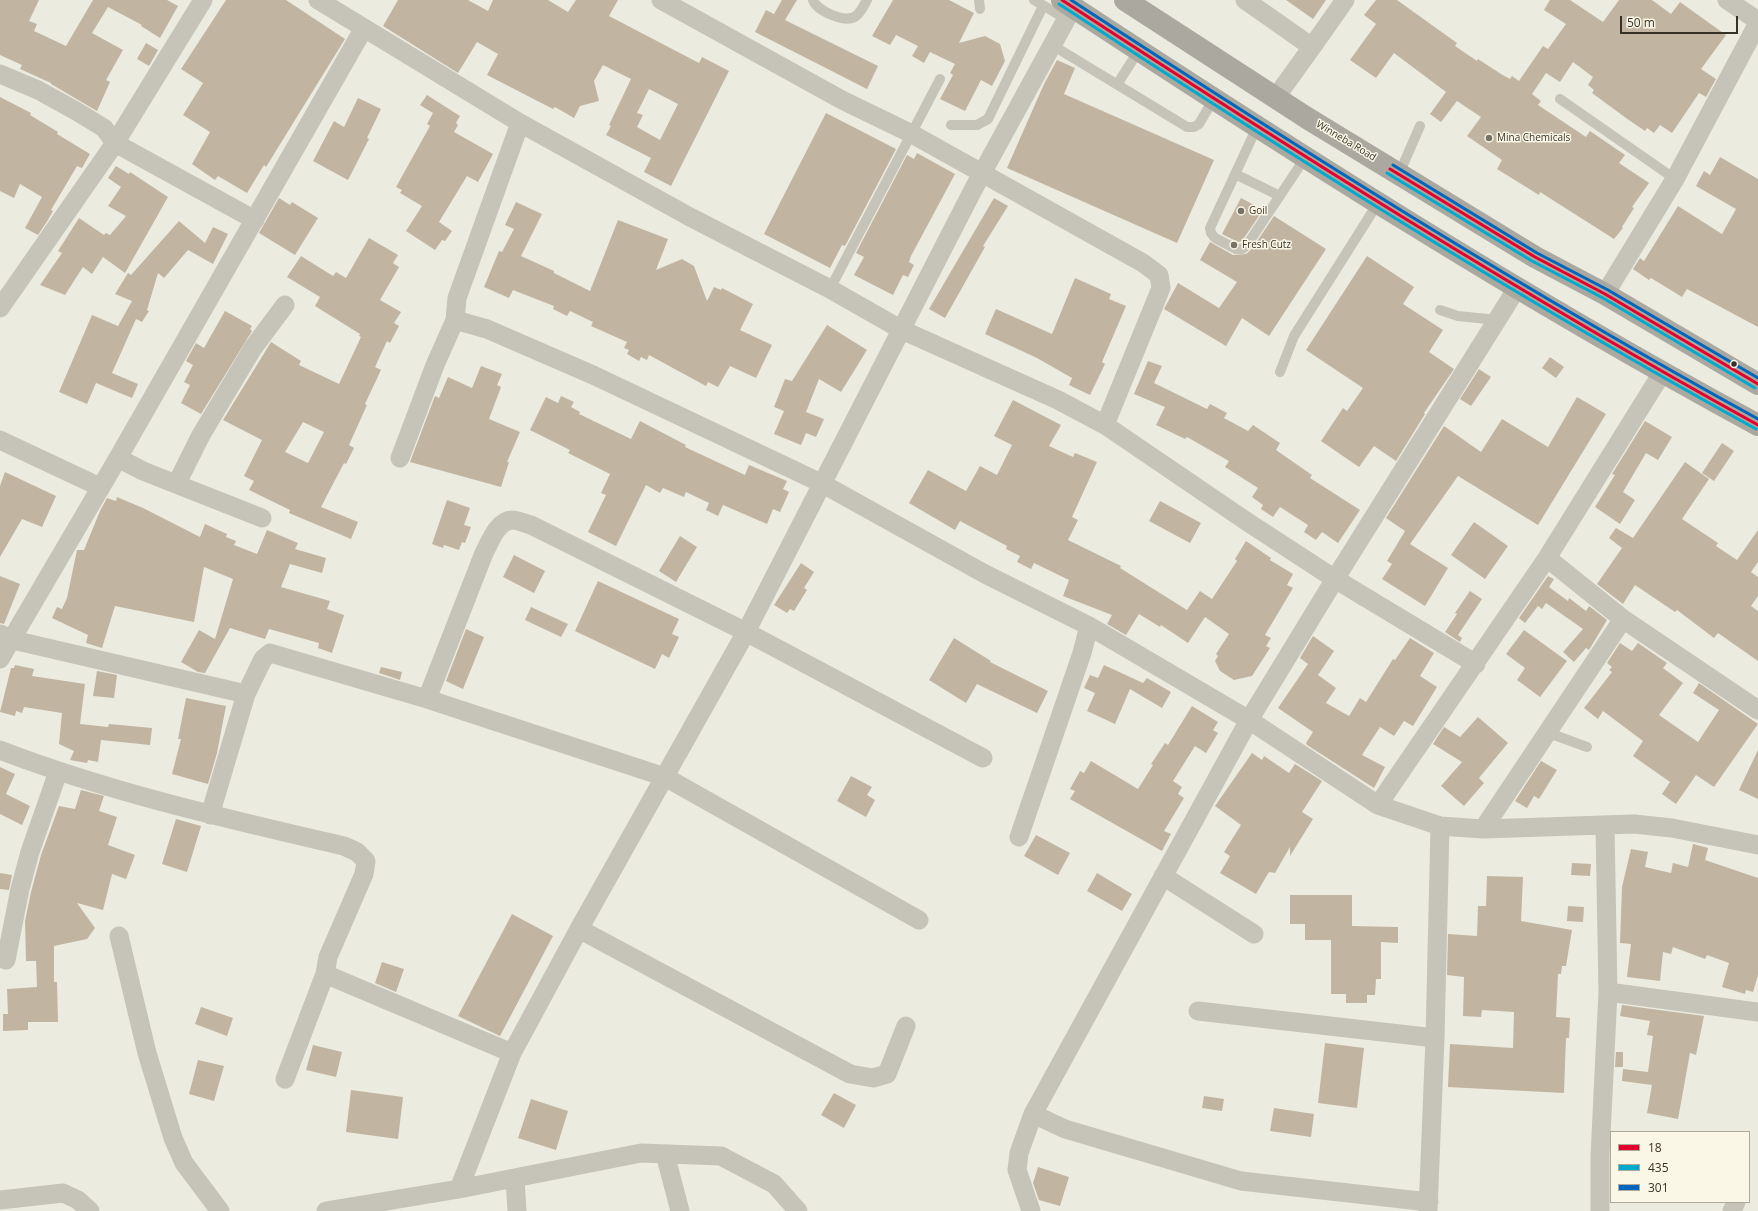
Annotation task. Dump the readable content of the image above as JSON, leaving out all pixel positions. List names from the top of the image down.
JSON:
{
  "streets": {
    "highway": ["Winneba Road"]
  },
  "places": ["Mina Chemicals", "Goil", "Fresh Cutz"],
  "lines": ["transit line 18", "transit line 301", "transit line 435"],
  "legend": ["18", "435", "301"],
  "scale_bar": "50 m"
}
